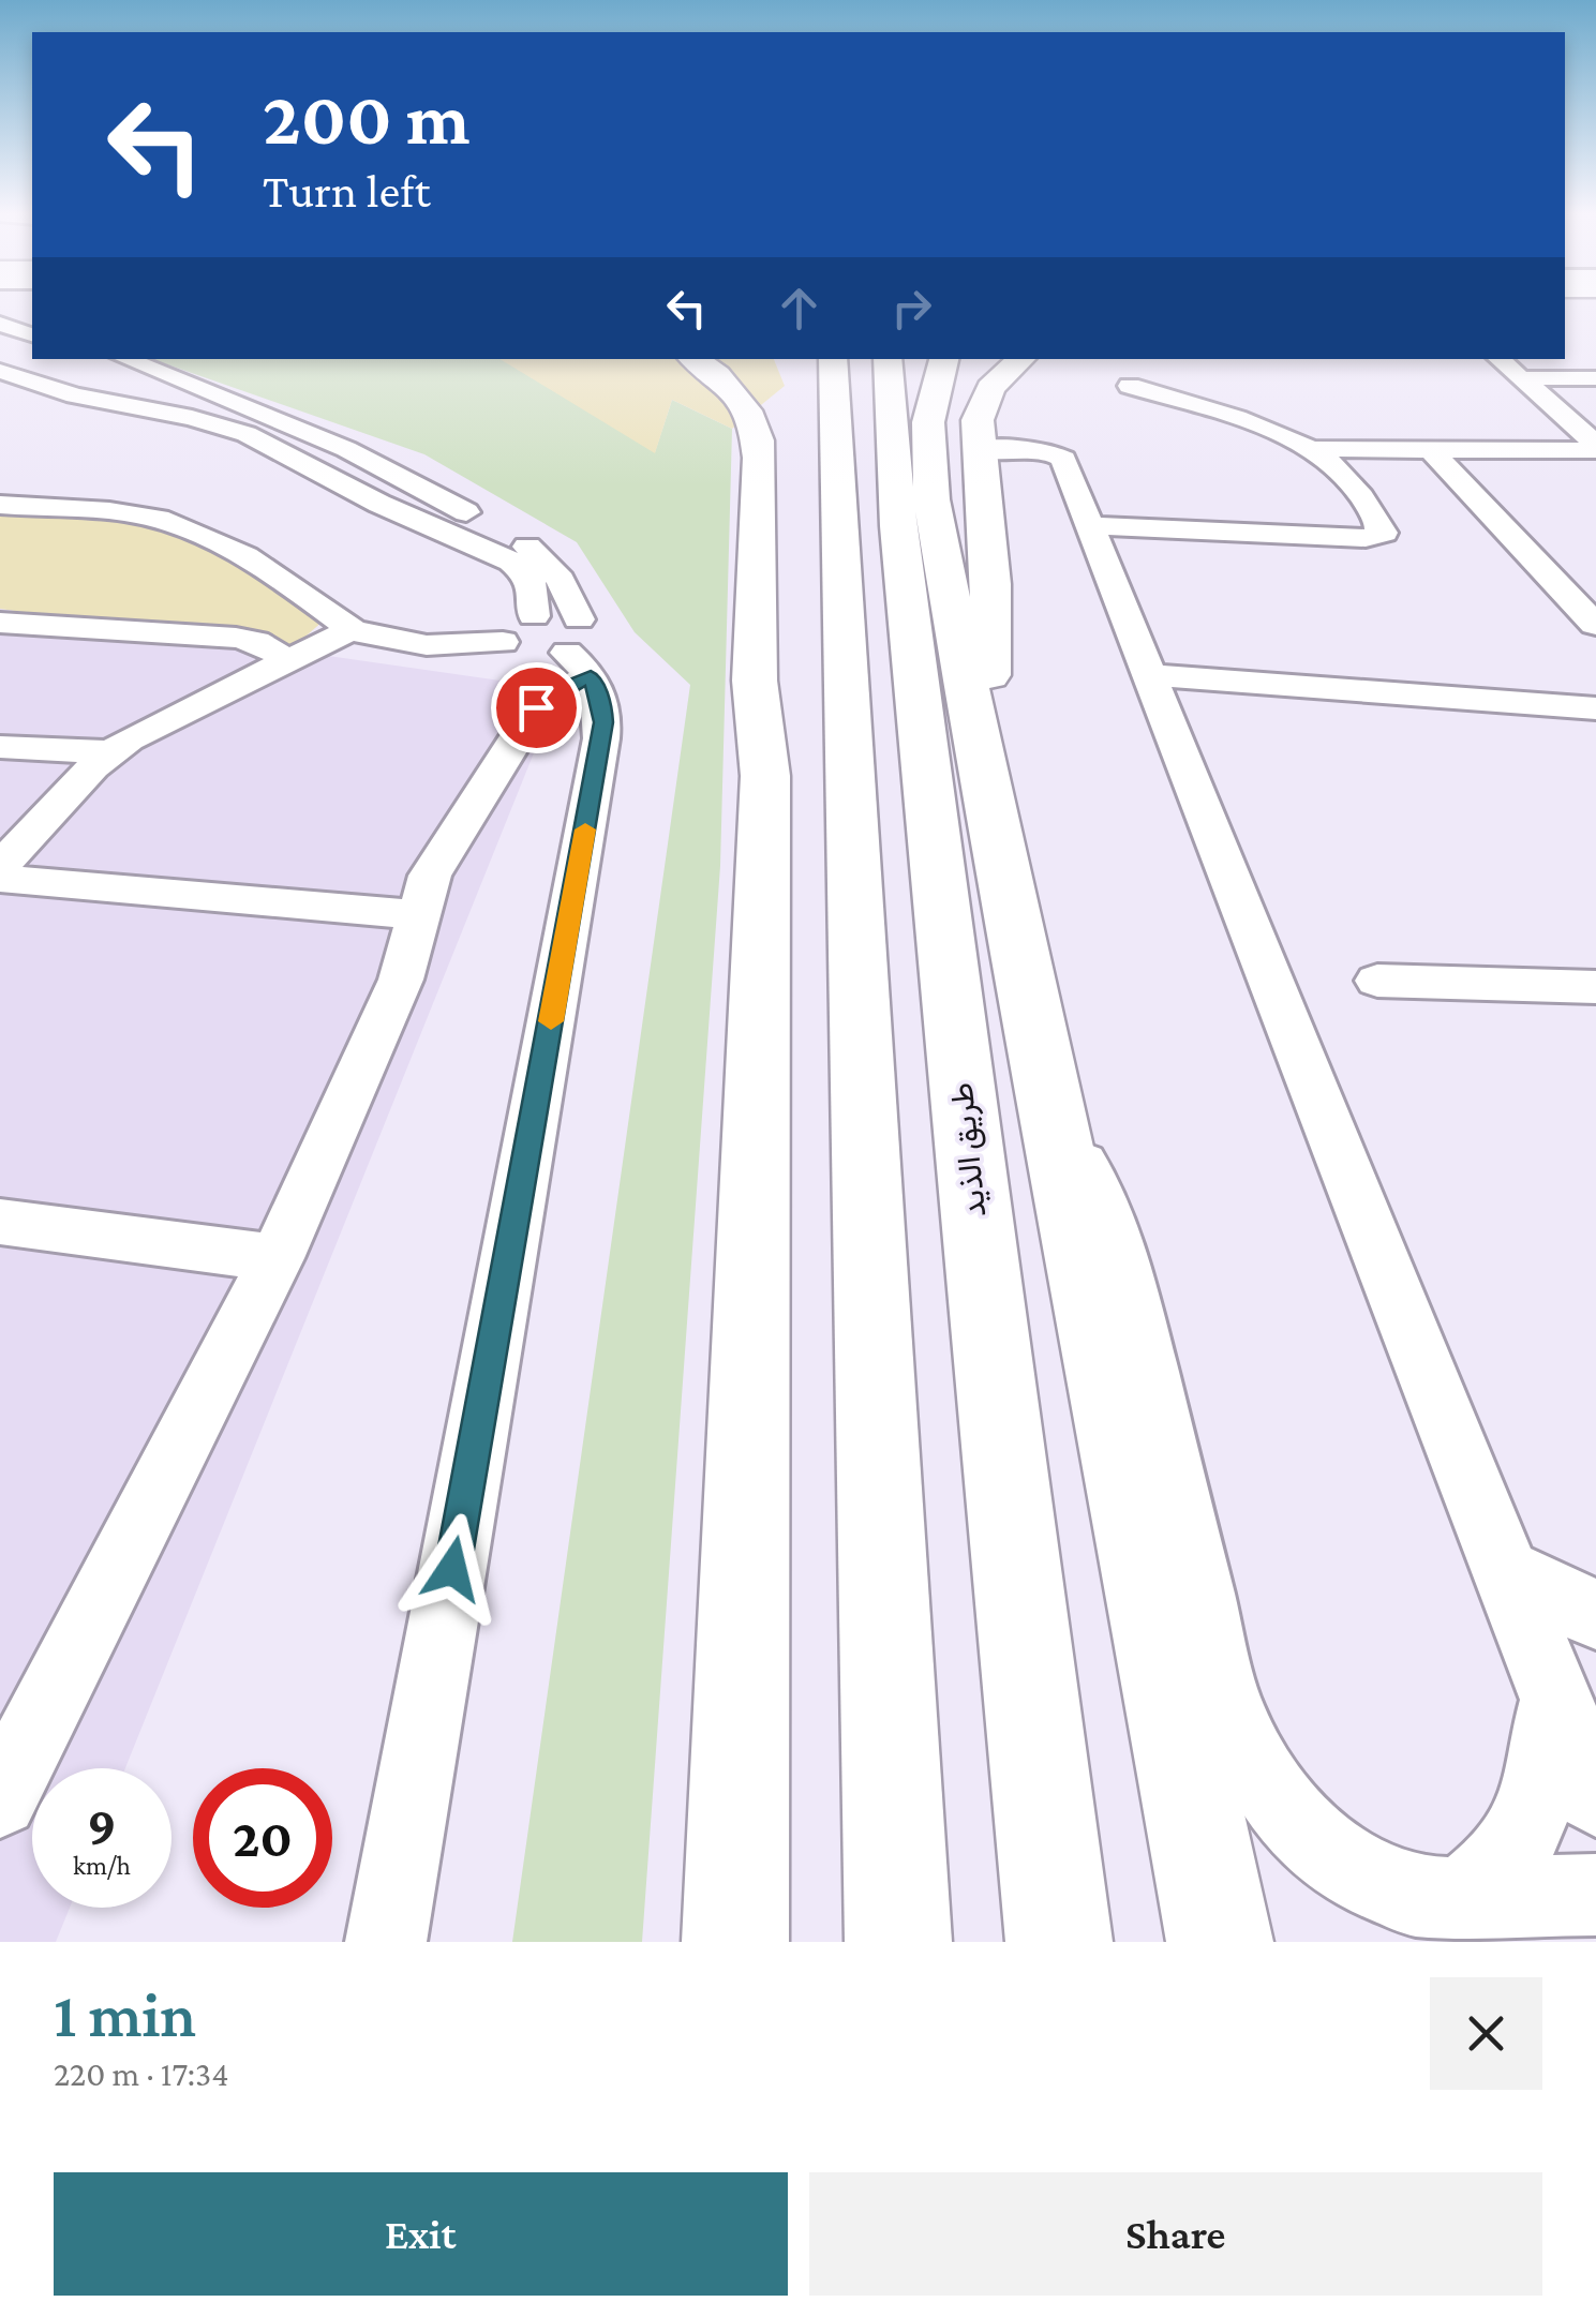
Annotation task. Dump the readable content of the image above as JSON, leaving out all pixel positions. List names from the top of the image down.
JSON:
{
  "streets": {
    "highway": ["طريق الذيد"]
  },
  "page": {
    "turn": ["200 m", "Turn left"],
    "speed": "9 km/h",
    "limit": "20",
    "heading": ["1 min", "220 m · 17:34"],
    "buttons": ["Exit", "Share"]
  }
}
